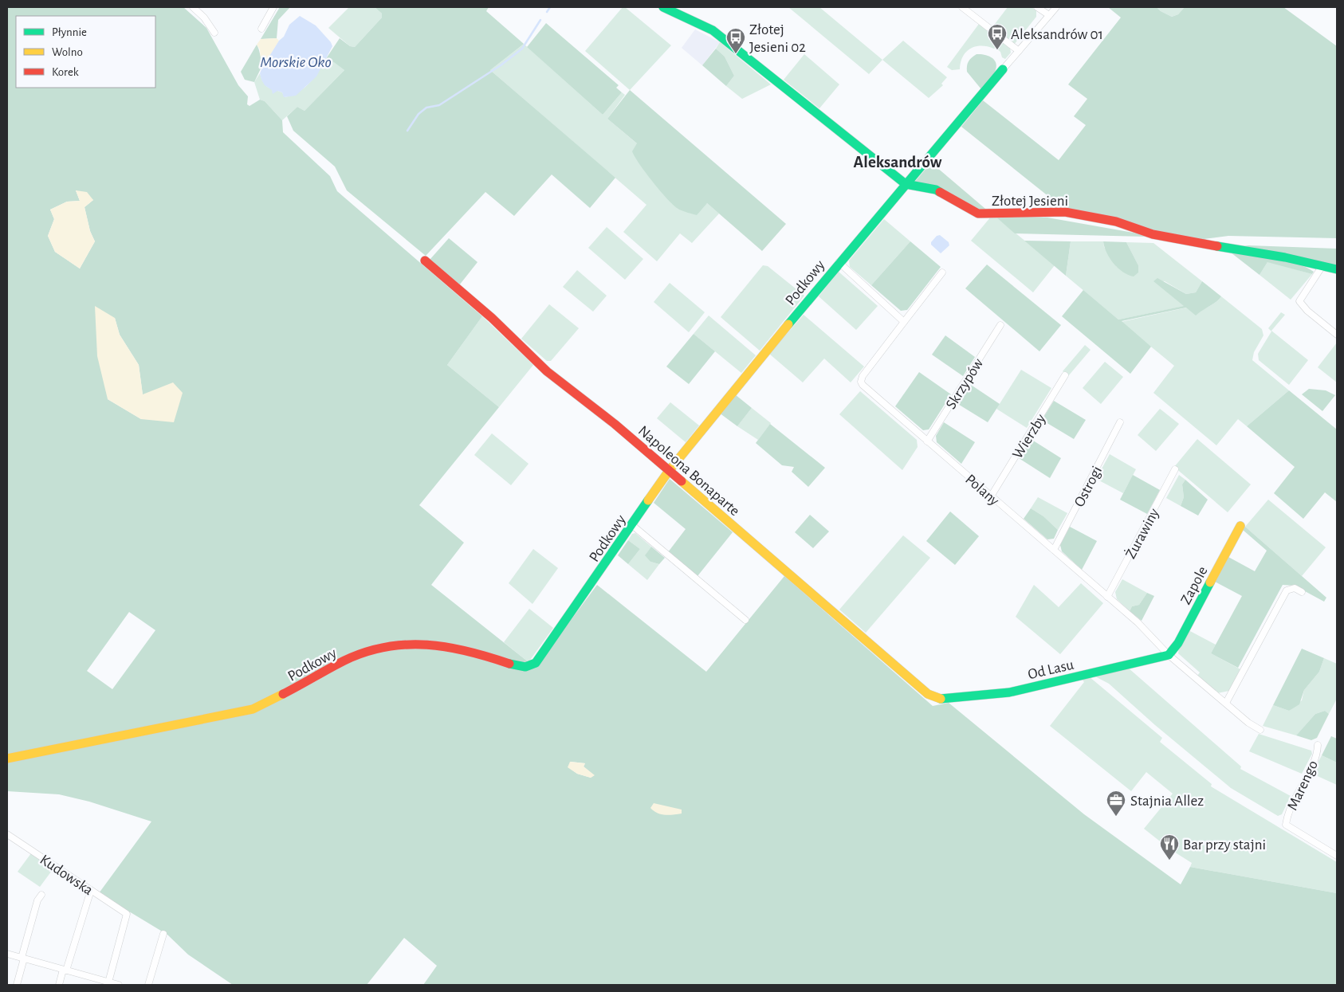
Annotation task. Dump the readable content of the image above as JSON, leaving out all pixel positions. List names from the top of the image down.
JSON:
{
  "streets": {
    "street": [
      "Złotej Jesieni",
      "Podkowy",
      "Skrzypów",
      "Wierzby",
      "Napoleona Bonaparte",
      "Ostrogi",
      "Polany",
      "Żurawiny",
      "Zapole",
      "Od Lasu",
      "Marengo",
      "Kudowska"
    ]
  },
  "crossings": [
    ["Złotej Jesieni", "Podkowy"],
    ["Podkowy", "Napoleona Bonaparte"],
    ["Skrzypów", "Polany"],
    ["Wierzby", "Polany"],
    ["Napoleona Bonaparte", "Od Lasu"],
    ["Ostrogi", "Polany"],
    ["Polany", "Żurawiny"],
    ["Polany", "Zapole"],
    ["Polany", "Od Lasu"],
    ["Zapole", "Od Lasu"]
  ],
  "districts": ["Aleksandrów"],
  "water": ["Morskie Oko"],
  "places": {
    "bus stop": ["Aleksandrów 01", "Złotej Jesieni 02"],
    "office": ["Stajnia Allez"],
    "restaurant": ["Bar przy stajni"]
  },
  "legend": ["Płynnie", "Wolno", "Korek"]
}
